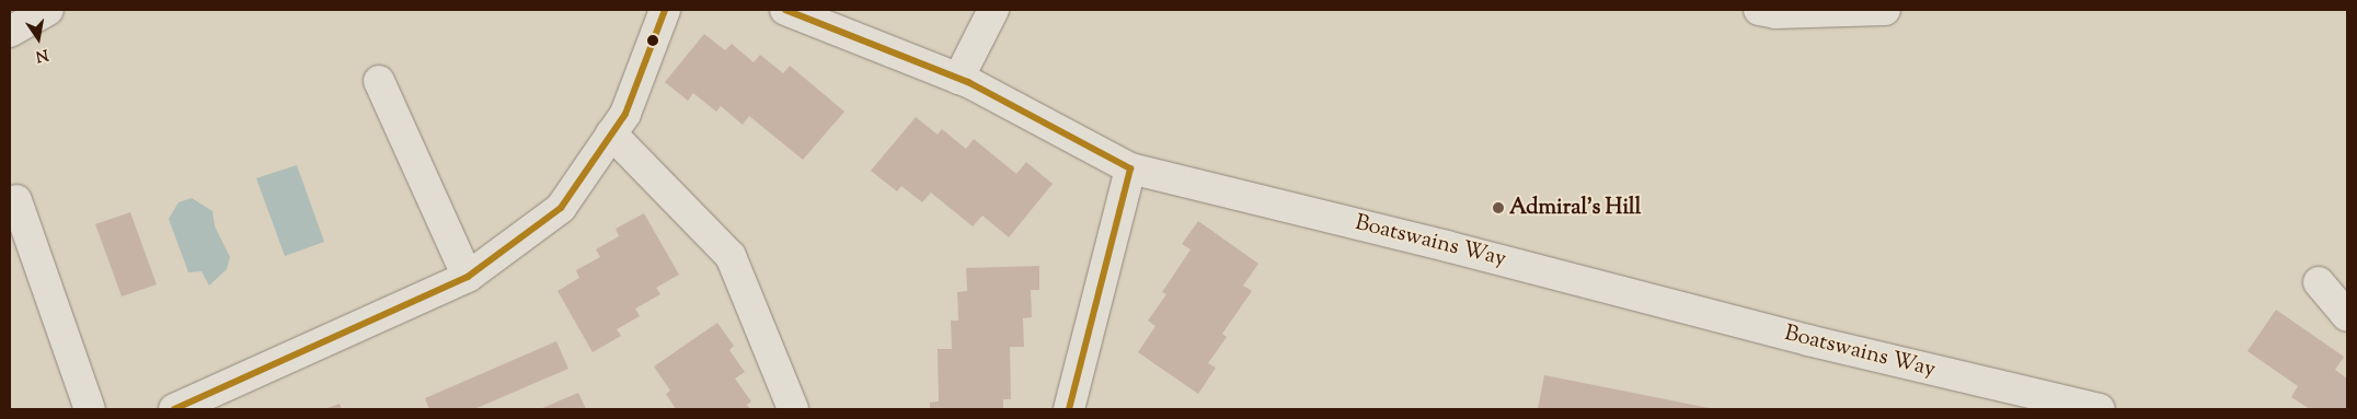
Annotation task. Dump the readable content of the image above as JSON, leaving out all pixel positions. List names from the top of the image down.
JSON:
{
  "streets": {
    "street": ["Boatswains Way"]
  },
  "places": ["Admiral's Hill"],
  "north": "bottom"
}
